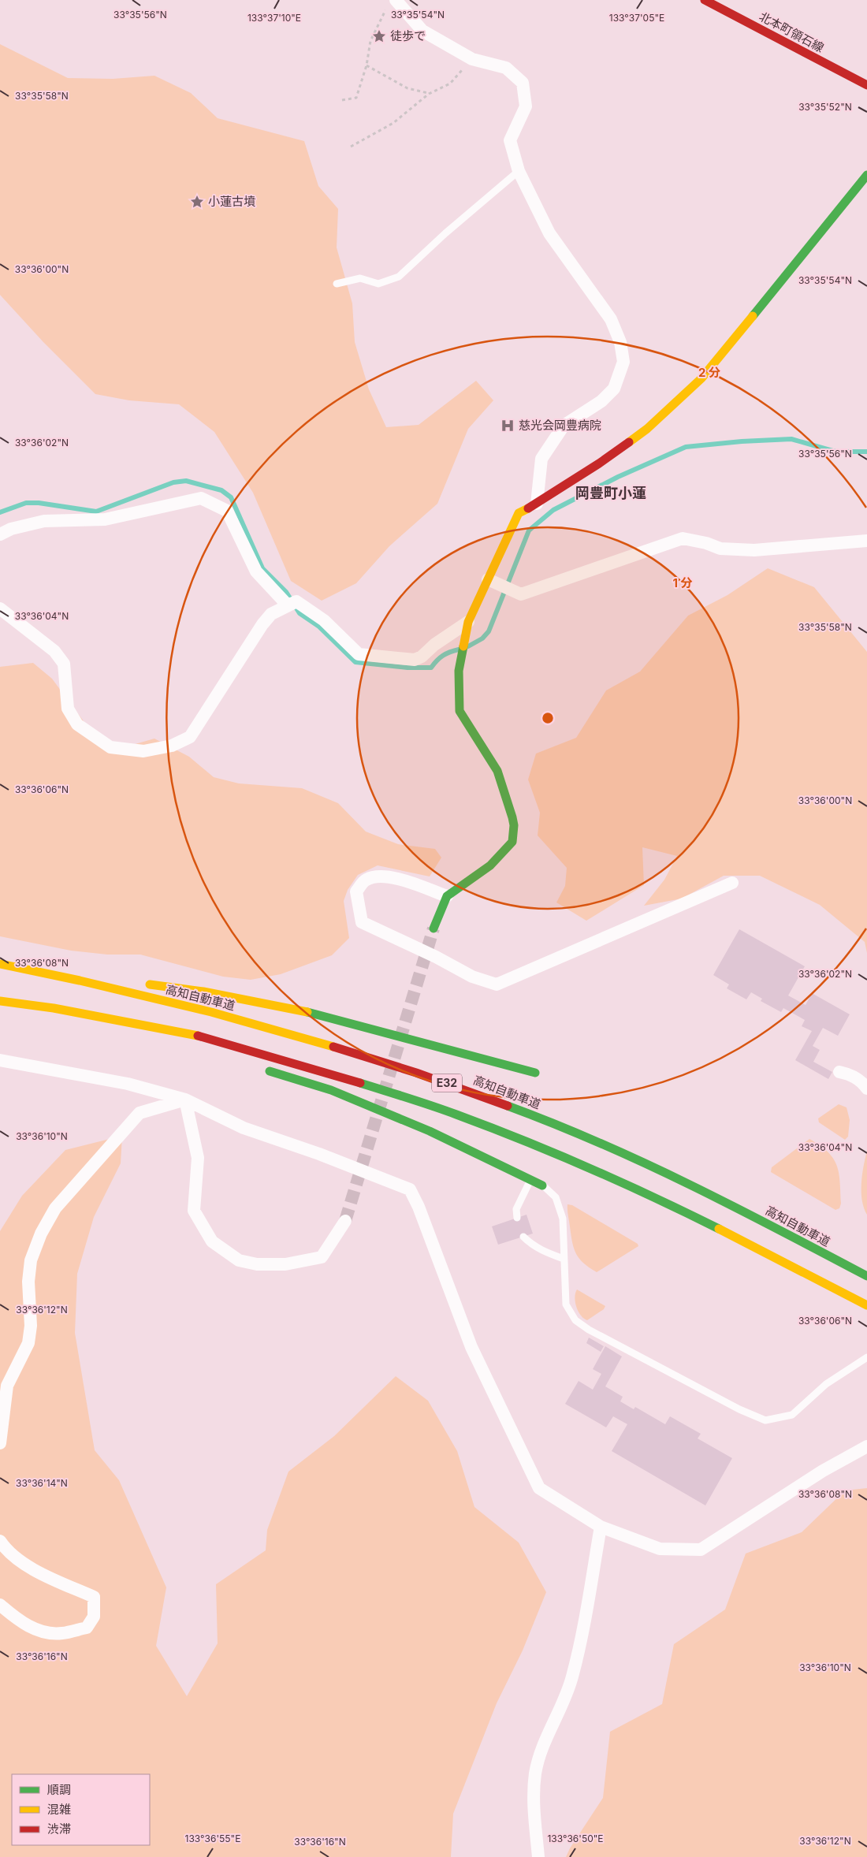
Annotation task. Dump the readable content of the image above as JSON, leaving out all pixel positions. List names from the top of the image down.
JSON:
{
  "streets": {
    "main road": ["北本町領石線", "高知自動車道", "E32"]
  },
  "districts": ["岡豊町小蓮"],
  "places": {
    "place": ["徒歩で", "小蓮古墳"],
    "hospital": ["慈光会岡豊病院"]
  },
  "legend": ["順調", "混雑", "渋滞"],
  "coordinates": [
    "33°35'56\"N",
    "33°35'54\"N",
    "133°37'10\"E",
    "133°37'05\"E",
    "33°35'58\"N",
    "33°35'52\"N",
    "33°36'00\"N",
    "33°36'02\"N",
    "33°36'04\"N",
    "33°36'06\"N",
    "33°36'08\"N",
    "33°36'10\"N",
    "33°36'12\"N",
    "33°36'14\"N",
    "33°36'16\"N",
    "133°36'55\"E",
    "133°36'50\"E"
  ],
  "rings": ["2 分", "1 分"]
}
